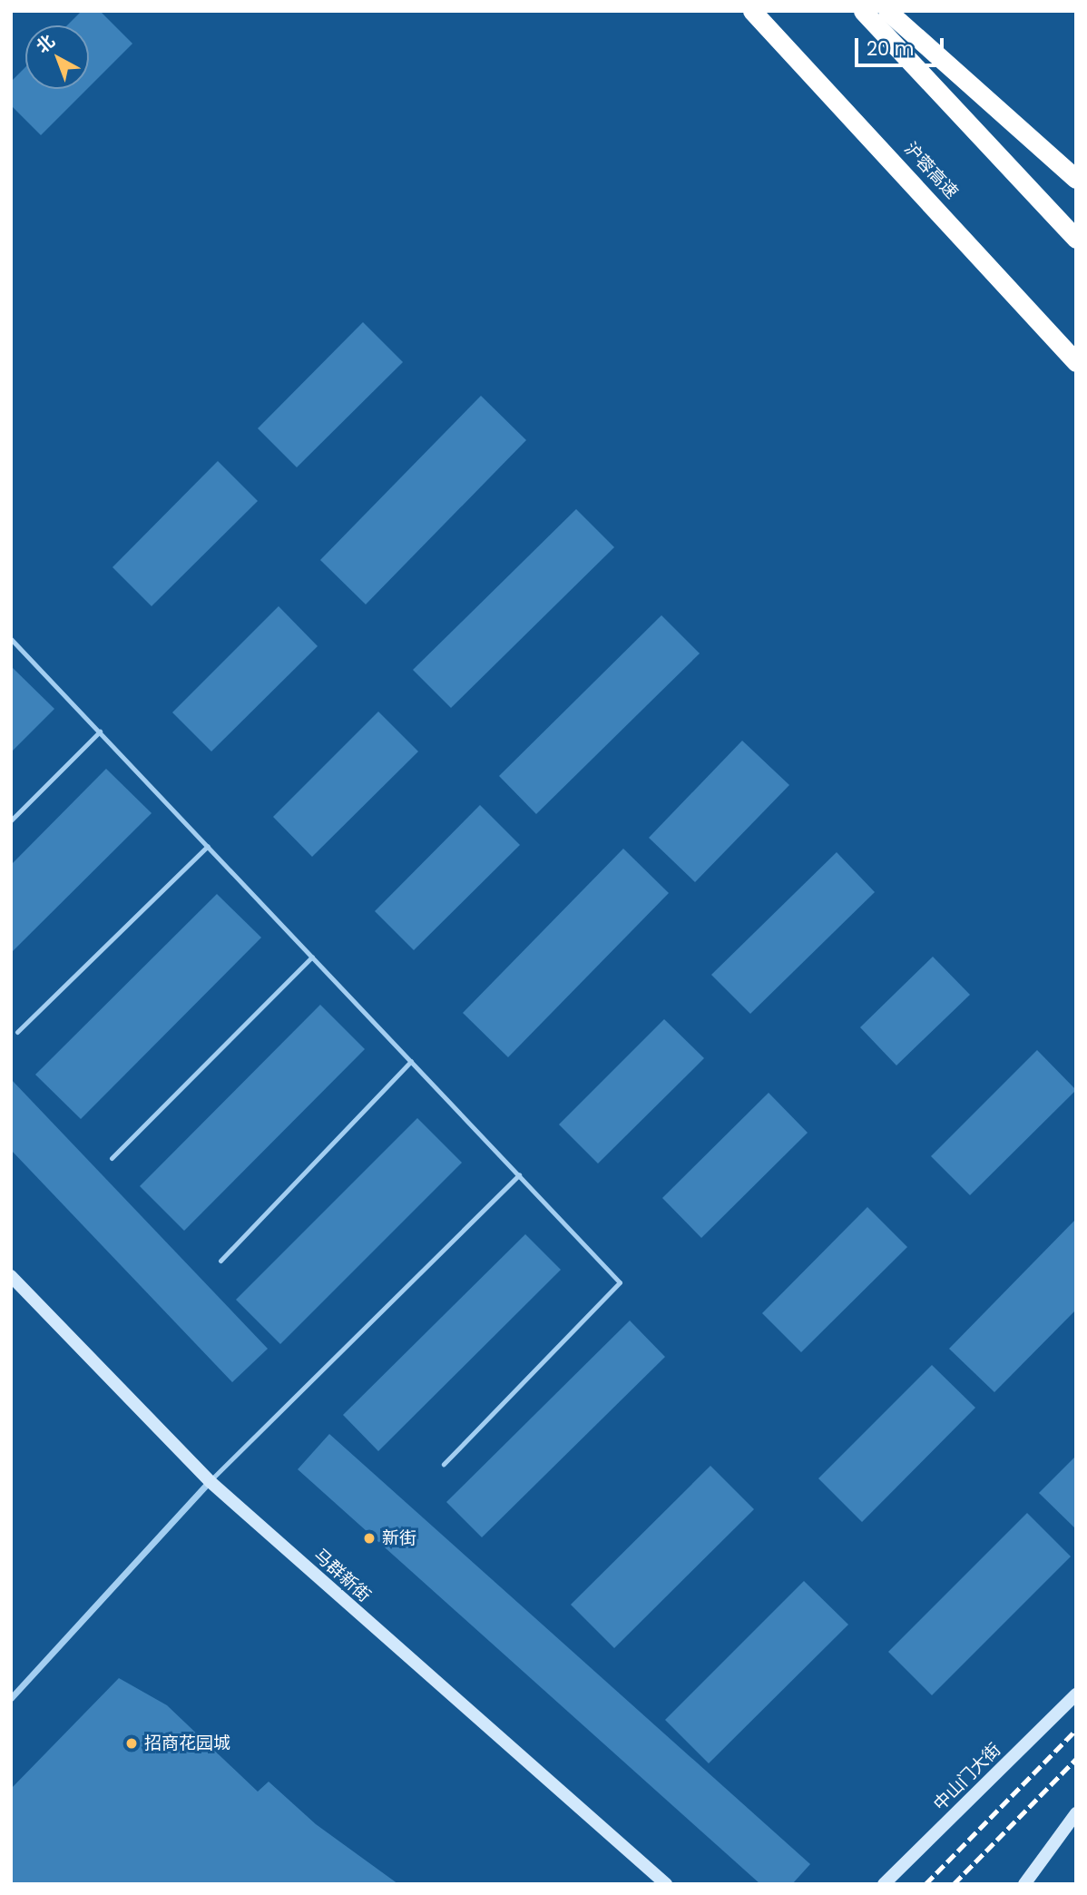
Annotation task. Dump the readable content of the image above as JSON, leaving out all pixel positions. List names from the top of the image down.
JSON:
{
  "streets": {
    "highway": ["沪蓉高速"],
    "main road": ["马群新街", "中山门大街"]
  },
  "places": ["新街", "招商花园城"],
  "scale_bar": "20 m",
  "north": "top left"
}
